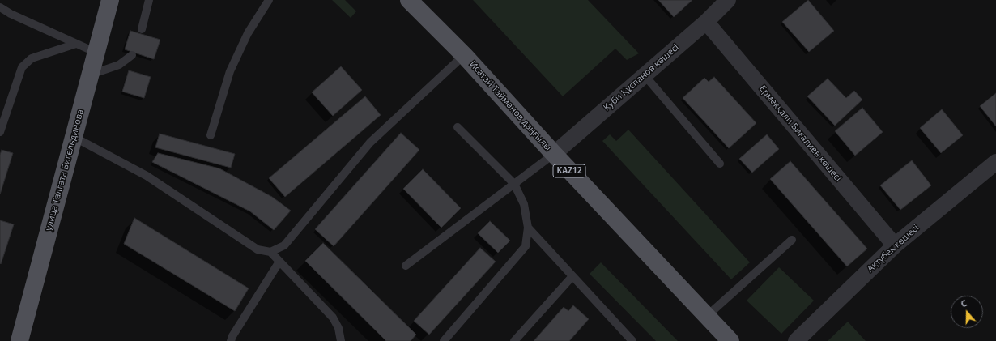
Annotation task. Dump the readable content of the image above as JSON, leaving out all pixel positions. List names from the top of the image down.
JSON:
{
  "streets": {
    "main road": ["Исатай Тайманов даңғылы", "улица Талгата Бигельдинова", "KAZ12"],
    "street": ["Куби Құспанов көшесi", "Ермекқали Биғалиев көшесі", "Ақтүбек көшесi"]
  },
  "crossings": [
    ["Куби Құспанов көшесi", "Исатай Тайманов даңғылы"],
    ["Куби Құспанов көшесi", "Ермекқали Биғалиев көшесі"],
    ["Ермекқали Биғалиев көшесі", "Ақтүбек көшесi"]
  ],
  "north": "top"
}
